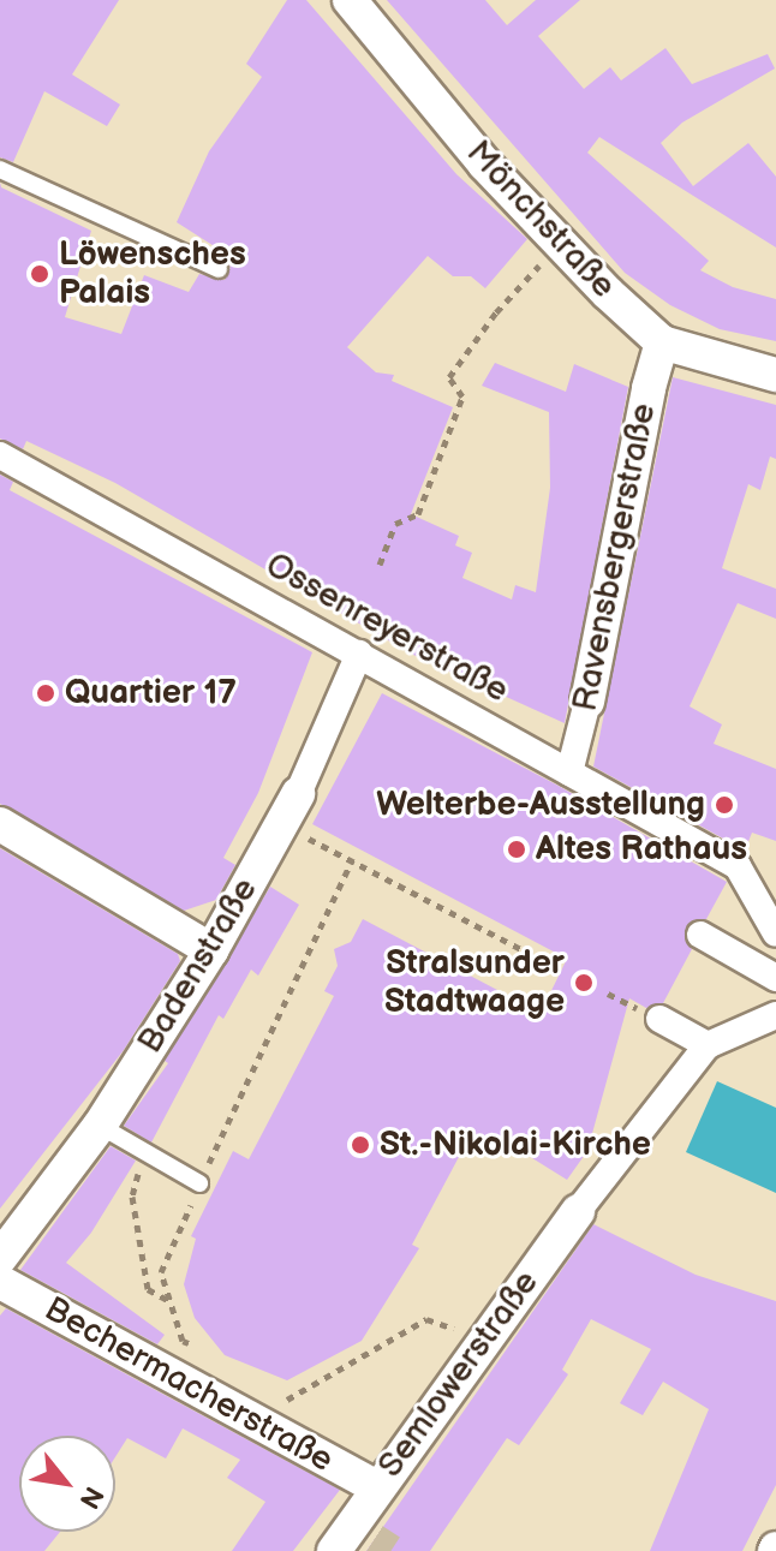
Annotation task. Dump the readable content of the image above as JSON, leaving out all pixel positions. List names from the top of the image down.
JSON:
{
  "streets": {
    "street": [
      "Mönchstraße",
      "Ravensbergerstraße",
      "Ossenreyerstraße",
      "Badenstraße",
      "Semlowerstraße",
      "Bechermacherstraße"
    ]
  },
  "crossings": [
    ["Mönchstraße", "Ravensbergerstraße"],
    ["Ravensbergerstraße", "Ossenreyerstraße"],
    ["Ossenreyerstraße", "Badenstraße"],
    ["Semlowerstraße", "Bechermacherstraße"]
  ],
  "places": [
    "Löwensches Palais",
    "Quartier 17",
    "Welterbe-Ausstellung",
    "Altes Rathaus",
    "Stralsunder Stadtwaage",
    "St.-Nikolai-Kirche"
  ],
  "north": "bottom right"
}
